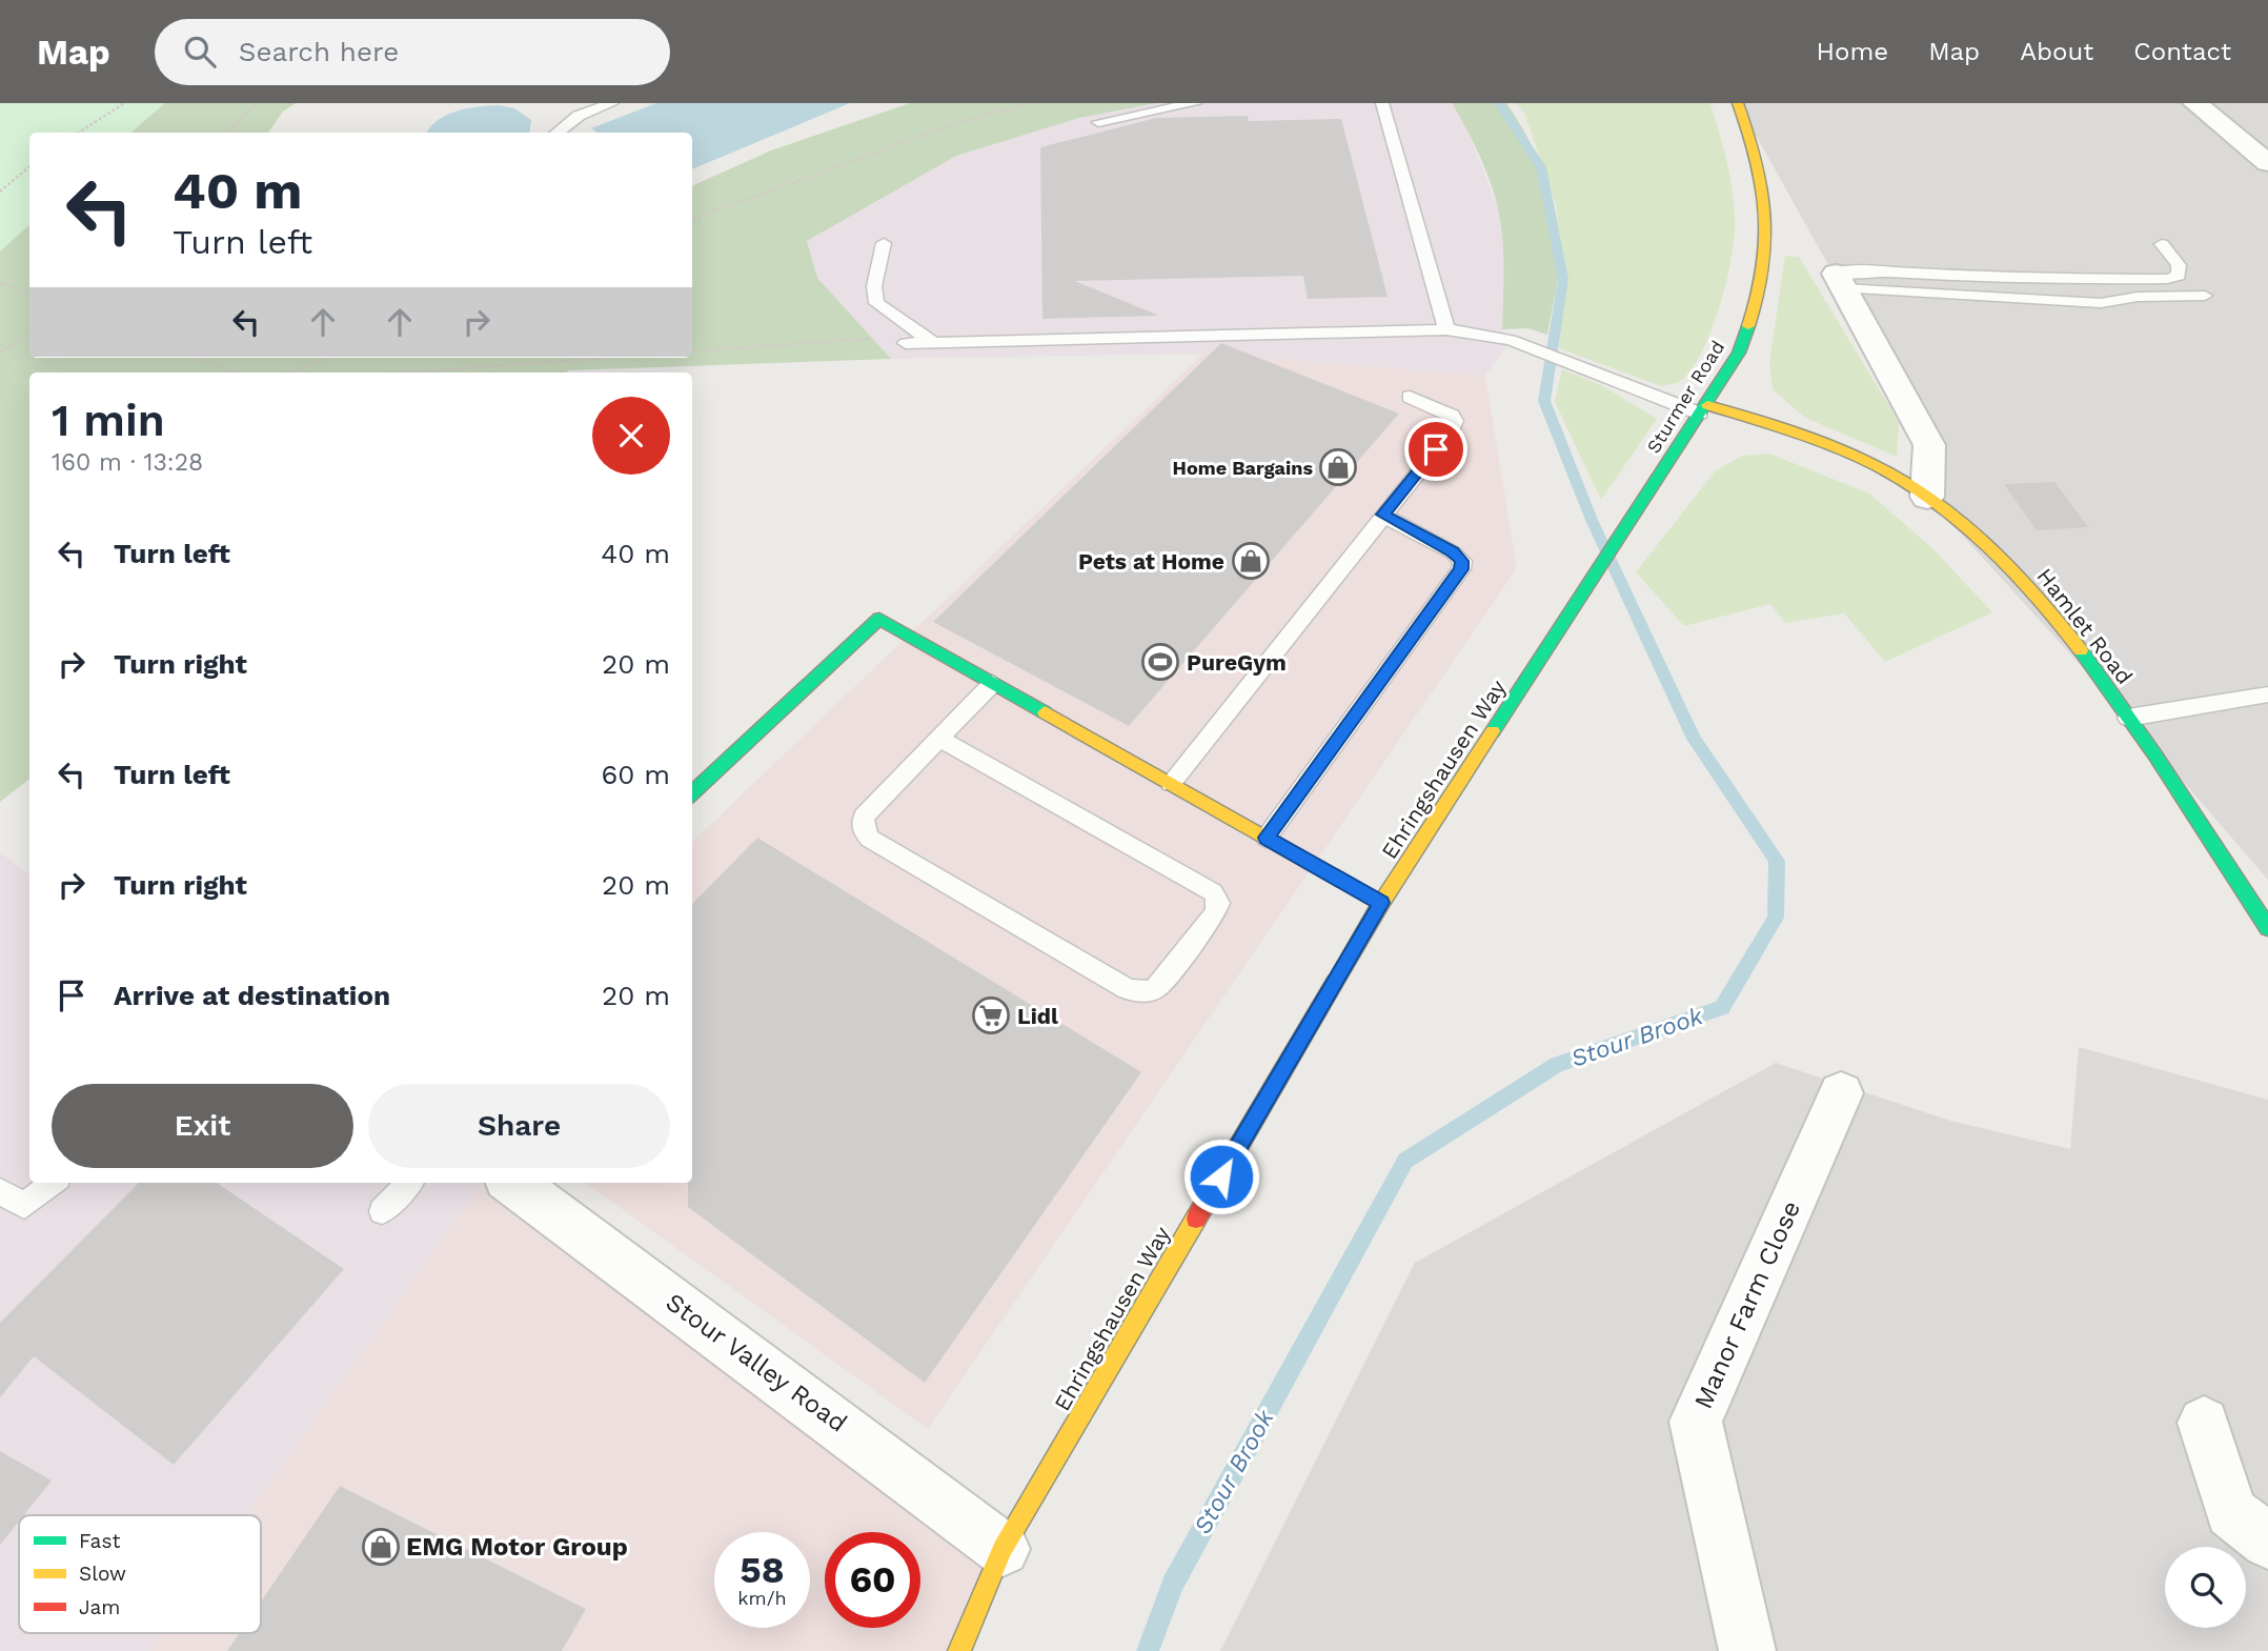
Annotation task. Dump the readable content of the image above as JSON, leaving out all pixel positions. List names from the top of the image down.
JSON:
{
  "streets": {
    "main road": ["Sturmer Road", "Hamlet Road", "Ehringshausen Way"],
    "street": ["Manor Farm Close", "Stour Valley Road"]
  },
  "crossings": [
    ["Sturmer Road", "Hamlet Road"],
    ["Sturmer Road", "Ehringshausen Way"],
    ["Ehringshausen Way", "Stour Valley Road"]
  ],
  "water": ["Stour Brook"],
  "places": {
    "shop": ["Home Bargains", "Pets at Home", "EMG Motor Group"],
    "sports": ["PureGym"],
    "supermarket": ["Lidl"]
  },
  "legend": ["Fast", "Slow", "Jam"],
  "page": {
    "header": "Map",
    "search": "Search here",
    "nav": [
      "Home",
      "Map",
      "About",
      "Contact"
    ],
    "turn": ["40 m", "Turn left"],
    "heading": ["1 min", "160 m · 13:28"],
    "list": [
      {
        "name": "Turn left",
        "value": "40 m"
      },
      {
        "name": "Turn right",
        "value": "20 m"
      },
      {
        "name": "Turn left",
        "value": "60 m"
      },
      {
        "name": "Turn right",
        "value": "20 m"
      },
      {
        "name": "Arrive at destination",
        "value": "20 m"
      }
    ],
    "buttons": ["Exit", "Share"],
    "speed": "58 km/h",
    "limit": "60"
  }
}
